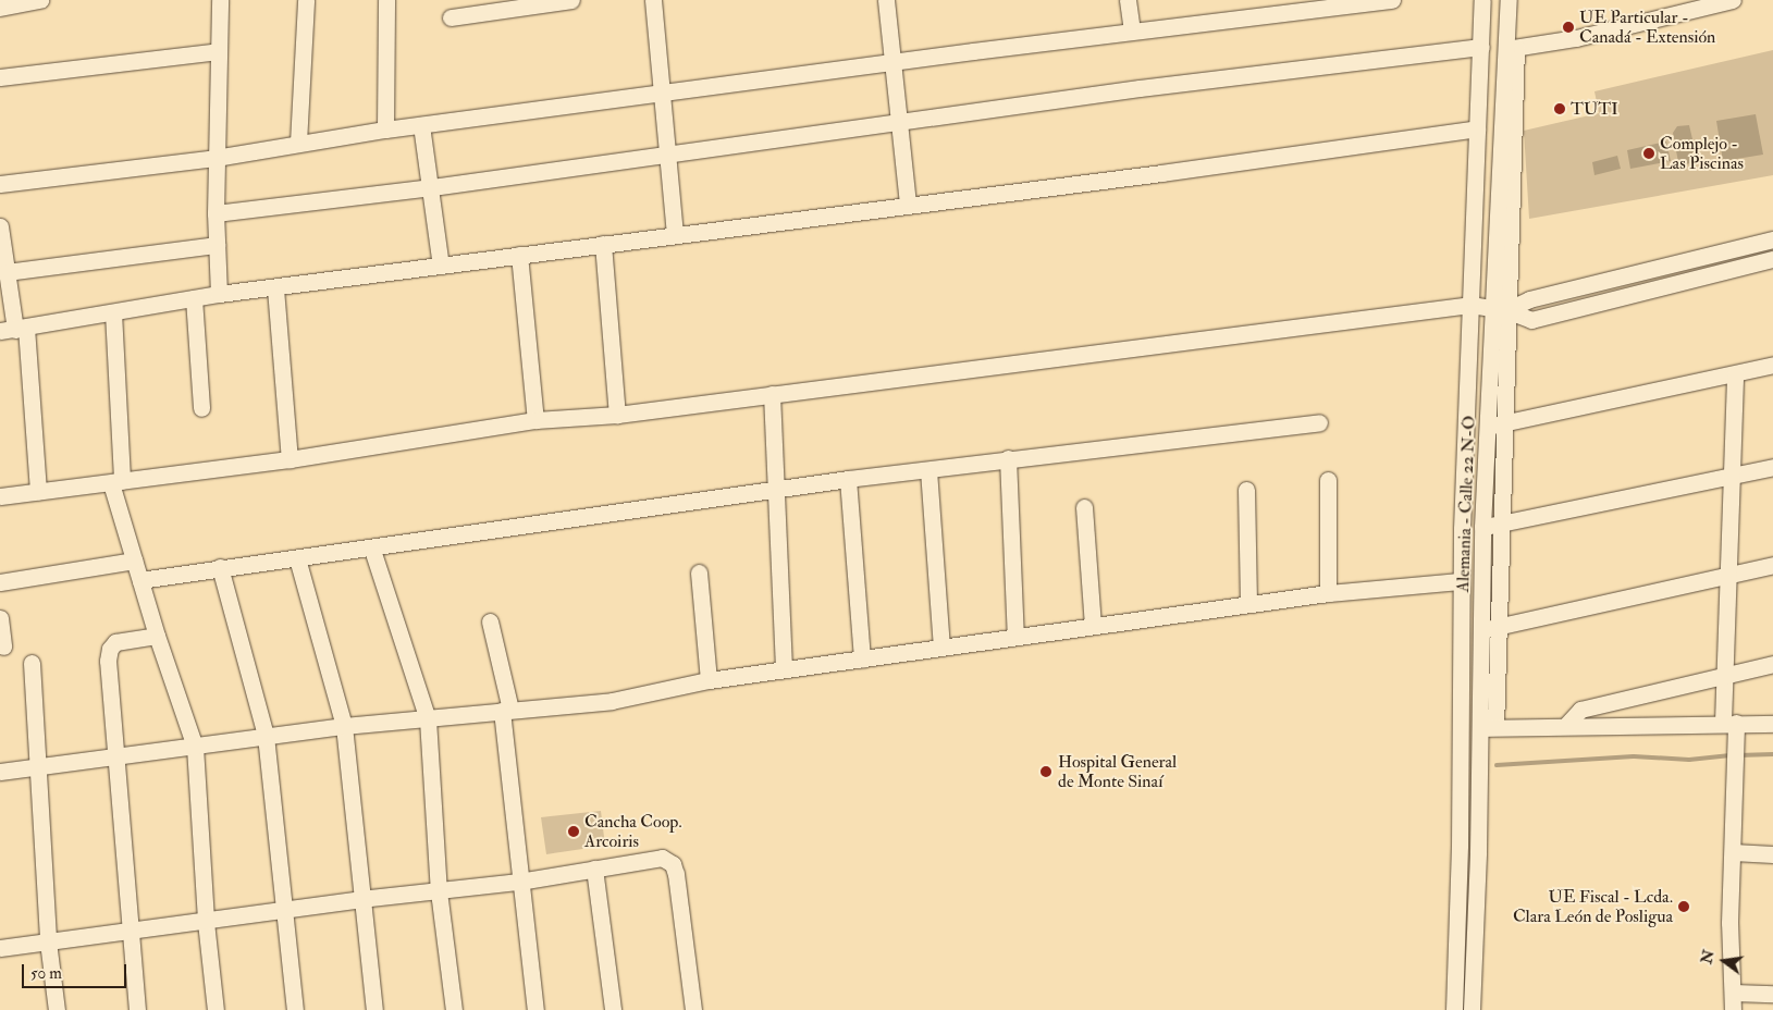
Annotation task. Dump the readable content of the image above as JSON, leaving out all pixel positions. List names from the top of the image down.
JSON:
{
  "streets": {
    "street": ["Alemania - Calle 22 N-O"]
  },
  "places": [
    "UE Particular - Canadá - Extensión",
    "TUTI",
    "Complejo - Las Piscinas",
    "Hospital General de Monte Sinaí",
    "Cancha Coop. Arcoiris",
    "UE Fiscal - Lcda. Clara León de Posligua"
  ],
  "scale_bar": "50 m",
  "north": "left"
}
